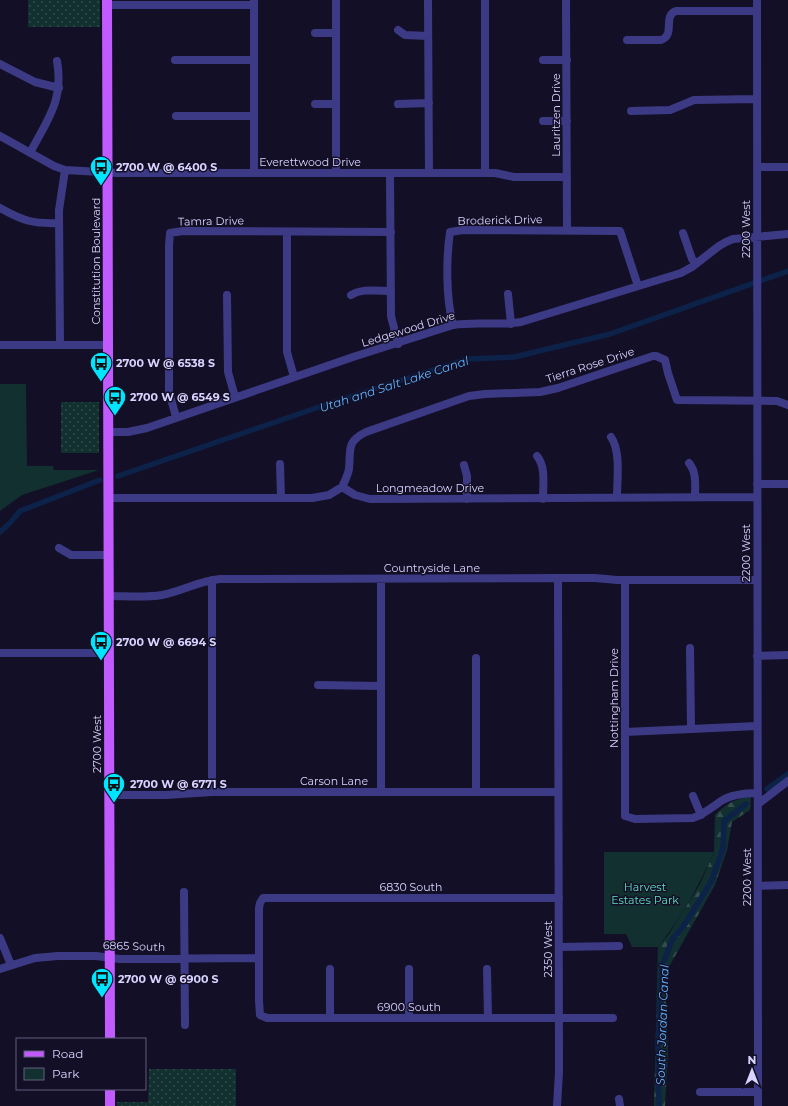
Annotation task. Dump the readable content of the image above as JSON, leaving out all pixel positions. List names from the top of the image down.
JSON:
{
  "streets": {
    "main road": ["Constitution Boulevard", "2700 West"],
    "street": [
      "Lauritzen Drive",
      "Everettwood Drive",
      "Broderick Drive",
      "Tamra Drive",
      "2200 West",
      "Ledgewood Drive",
      "Tierra Rose Drive",
      "Longmeadow Drive",
      "Countryside Lane",
      "Nottingham Drive",
      "Carson Lane",
      "6830 South",
      "6865 South",
      "2350 West",
      "6900 South"
    ]
  },
  "crossings": [
    ["Lauritzen Drive", "Everettwood Drive"],
    ["Lauritzen Drive", "Broderick Drive"],
    ["Everettwood Drive", "Constitution Boulevard"],
    ["Broderick Drive", "Ledgewood Drive"],
    ["Tamra Drive", "Ledgewood Drive"],
    ["2200 West", "Ledgewood Drive"],
    ["2200 West", "Tierra Rose Drive"],
    ["2200 West", "Longmeadow Drive"],
    ["2200 West", "Countryside Lane"],
    ["Constitution Boulevard", "Ledgewood Drive"],
    ["Constitution Boulevard", "2700 West"],
    ["Tierra Rose Drive", "Longmeadow Drive"],
    ["Countryside Lane", "Nottingham Drive"],
    ["Countryside Lane", "2700 West"],
    ["Countryside Lane", "2350 West"],
    ["2700 West", "Carson Lane"],
    ["2700 West", "6865 South"],
    ["Carson Lane", "2350 West"],
    ["6830 South", "6865 South"],
    ["6830 South", "2350 West"],
    ["6830 South", "6900 South"],
    ["6865 South", "6900 South"],
    ["2350 West", "6900 South"]
  ],
  "water": ["Utah and Salt Lake Canal", "South Jordan Canal"],
  "parks": ["Harvest Estates Park"],
  "places": {
    "bus stop": [
      "2700 W @ 6400 S",
      "2700 W @ 6538 S",
      "2700 W @ 6549 S",
      "2700 W @ 6694 S",
      "2700 W @ 6771 S",
      "2700 W @ 6900 S"
    ]
  },
  "legend": ["Road", "Park"],
  "north": "top"
}
